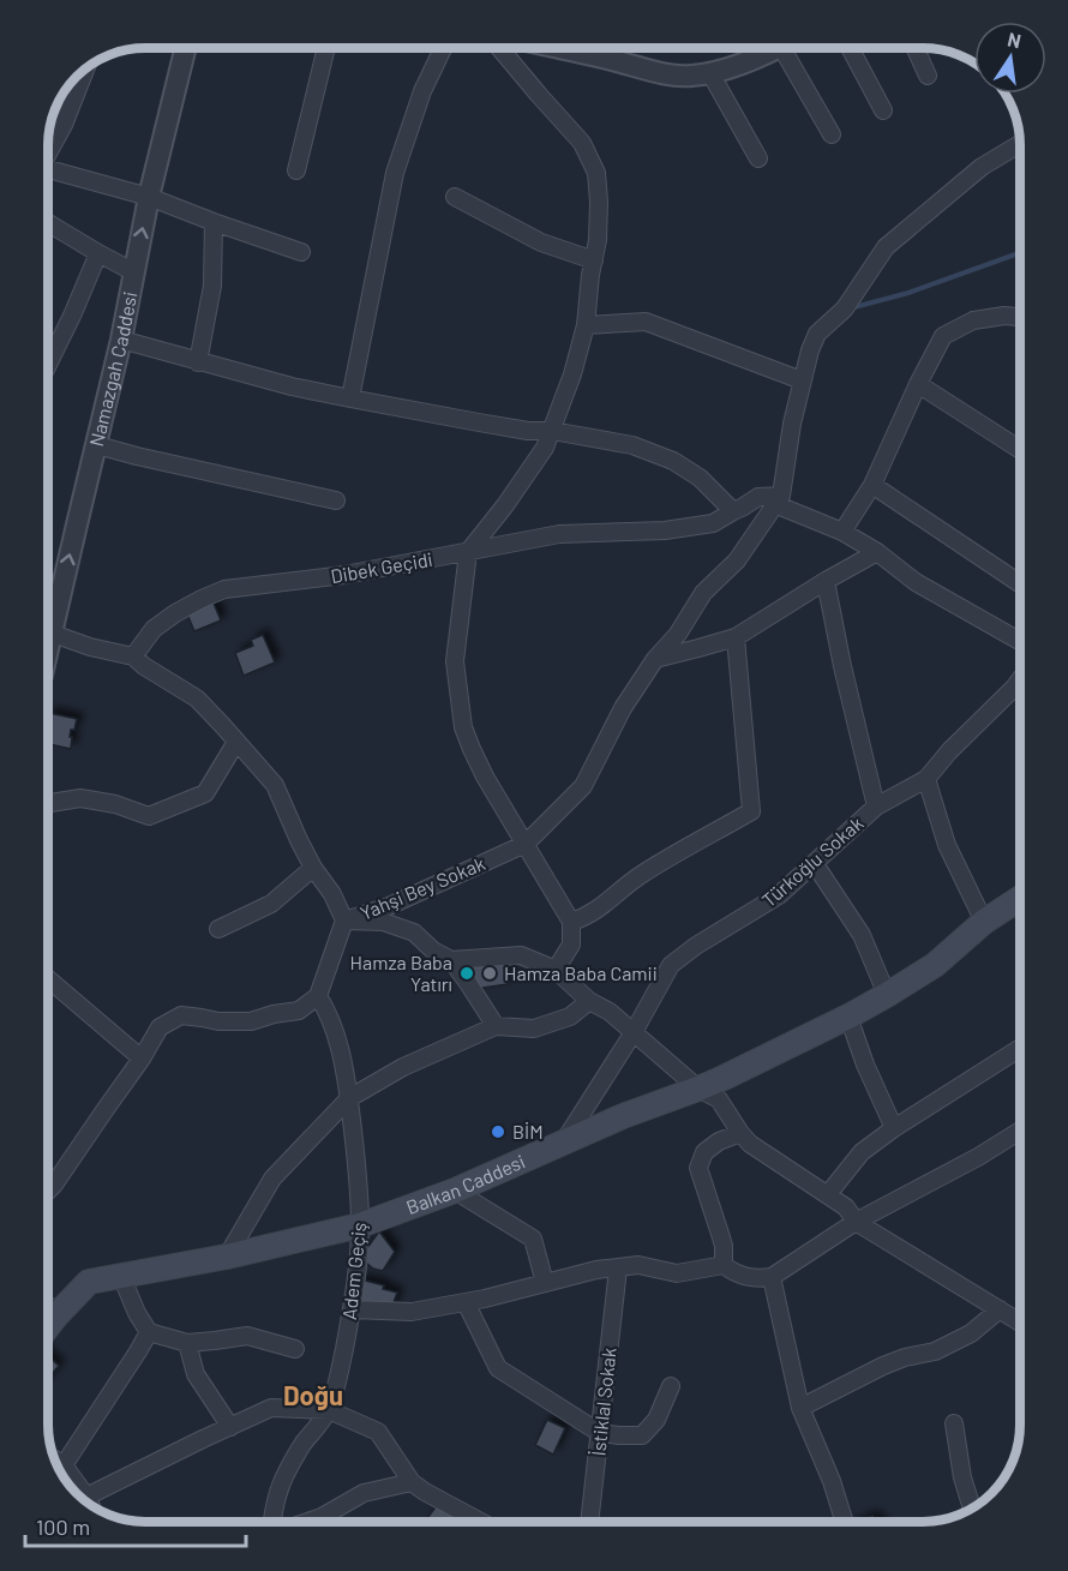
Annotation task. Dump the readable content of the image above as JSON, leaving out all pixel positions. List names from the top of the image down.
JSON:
{
  "streets": {
    "main road": ["Balkan Caddesi"],
    "street": [
      "Namazgah Caddesi",
      "Dibek Geçidi",
      "Türkoğlu Sokak",
      "Yahşi Bey Sokak",
      "Adem Geçiş",
      "İstiklal Sokak"
    ]
  },
  "crossings": [
    ["Dibek Geçidi", "Yahşi Bey Sokak"],
    ["Türkoğlu Sokak", "Balkan Caddesi"],
    ["Yahşi Bey Sokak", "Adem Geçiş"],
    ["Balkan Caddesi", "Adem Geçiş"]
  ],
  "districts": ["Doğu"],
  "places": ["Hamza Baba Yatırı", "Hamza Baba Camii", "BİM"],
  "scale_bar": "100 m",
  "north": "top"
}
